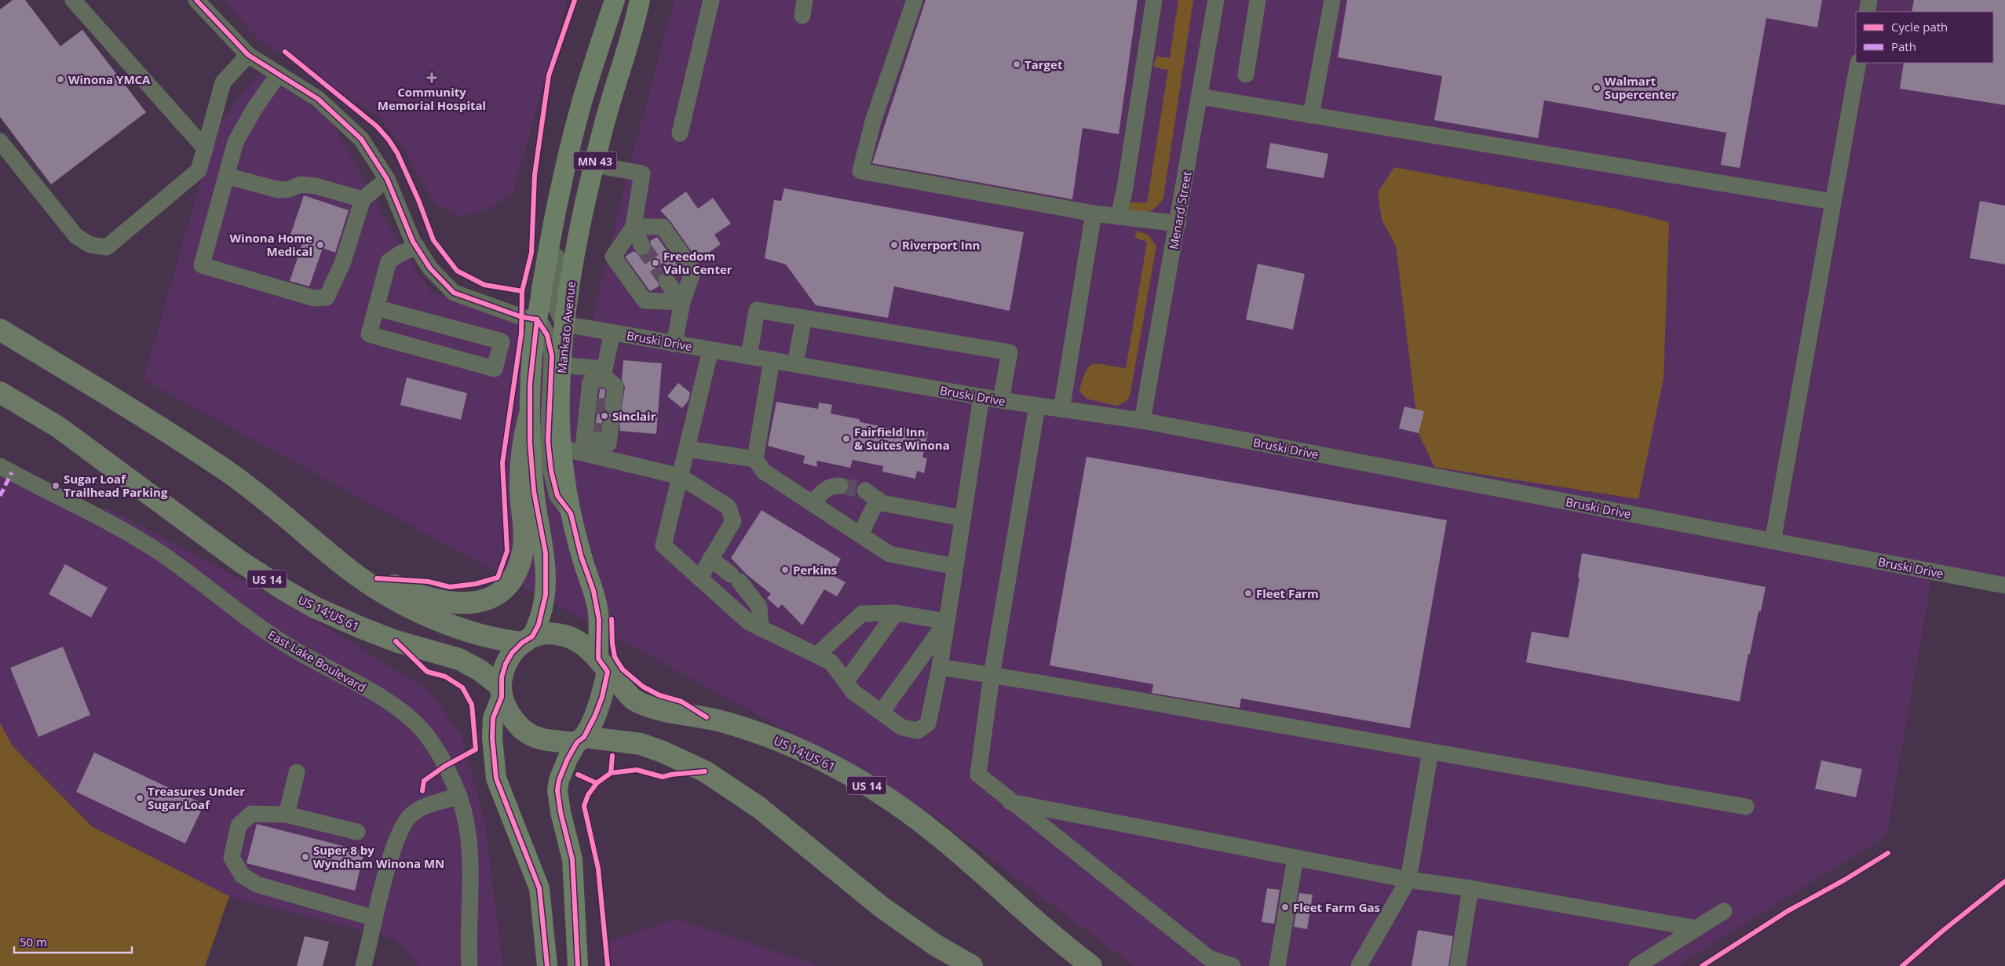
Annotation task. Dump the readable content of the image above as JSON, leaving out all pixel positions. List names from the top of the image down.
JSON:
{
  "streets": {
    "highway": ["US 14", "US 14;US 61"],
    "main road": ["MN 43", "Mankato Avenue"],
    "street": ["Menard Street", "Bruski Drive", "East Lake Boulevard"]
  },
  "crossings": [
    ["MN 43", "Mankato Avenue"],
    ["MN 43", "US 14;US 61"],
    ["Menard Street", "Bruski Drive"],
    ["Mankato Avenue", "Bruski Drive"],
    ["Mankato Avenue", "US 14;US 61"]
  ],
  "places": {
    "other": [
      "Target",
      "Winona YMCA",
      "Walmart Supercenter",
      "Winona Home Medical",
      "Riverport Inn",
      "Freedom Valu Center",
      "Sinclair",
      "Fairfield Inn & Suites Winona",
      "Sugar Loaf Trailhead Parking",
      "Perkins",
      "Fleet Farm",
      "Treasures Under Sugar Loaf",
      "Super 8 by Wyndham Winona MN",
      "Fleet Farm Gas"
    ],
    "health": ["Community Memorial Hospital"]
  },
  "legend": ["Cycle path", "Path"],
  "scale_bar": "50 m"
}
